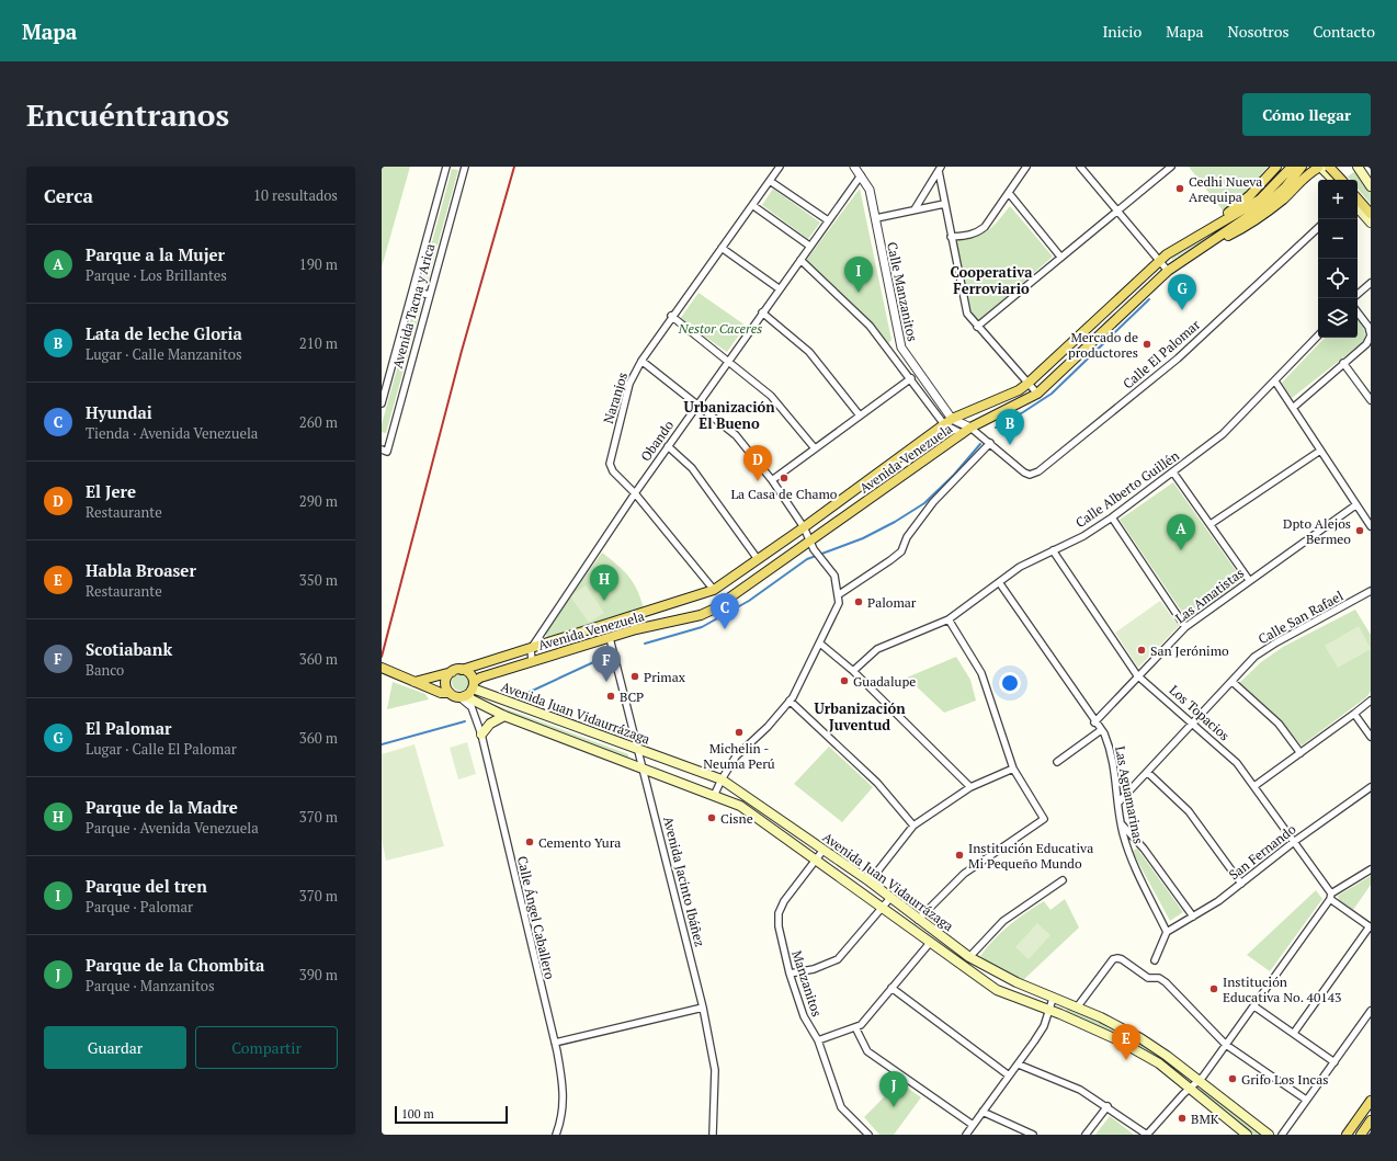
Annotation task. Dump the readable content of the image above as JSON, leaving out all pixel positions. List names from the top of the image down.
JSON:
{
  "streets": {
    "main road": ["Avenida Venezuela", "Avenida Juan Vidaurrázaga"],
    "street": [
      "Calle Manzanitos",
      "Avenida Tacna y Arica",
      "Calle El Palomar",
      "Naranjos",
      "Obando",
      "Calle Alberto Guillén",
      "Las Amatistas",
      "Calle San Rafael",
      "Los Topacios",
      "Las Aguamarinas",
      "San Fernando",
      "Avenida Jacinto Ibáñez",
      "Calle Ángel Caballero",
      "Manzanitos"
    ]
  },
  "crossings": [
    ["Calle Manzanitos", "Calle El Palomar"],
    ["Calle Manzanitos", "Obando"],
    ["Calle Manzanitos", "Avenida Venezuela"],
    ["Naranjos", "Obando"],
    ["Naranjos", "Avenida Venezuela"],
    ["Obando", "Avenida Venezuela"],
    ["Avenida Venezuela", "Avenida Juan Vidaurrázaga"],
    ["Avenida Venezuela", "Avenida Jacinto Ibáñez"],
    ["Avenida Venezuela", "Calle Ángel Caballero"],
    ["Calle Alberto Guillén", "Los Topacios"],
    ["Calle Alberto Guillén", "Las Aguamarinas"],
    ["Las Amatistas", "Los Topacios"],
    ["Las Amatistas", "Las Aguamarinas"],
    ["Calle San Rafael", "Los Topacios"],
    ["Calle San Rafael", "Las Aguamarinas"],
    ["Avenida Juan Vidaurrázaga", "Avenida Jacinto Ibáñez"],
    ["Avenida Juan Vidaurrázaga", "Calle Ángel Caballero"],
    ["Avenida Juan Vidaurrázaga", "Manzanitos"],
    ["Los Topacios", "San Fernando"],
    ["Las Aguamarinas", "San Fernando"]
  ],
  "districts": ["Cooperativa Ferroviario", "Urbanización El Bueno", "Urbanización Juventud"],
  "parks": ["Nestor Caceres"],
  "places": [
    "Cedhi Nueva Arequipa",
    "Mercado de productores",
    "La Casa de Chamo",
    "Dpto Alejos Bermeo",
    "Palomar",
    "San Jerónimo",
    "Primax",
    "Guadalupe",
    "BCP",
    "Michelin - Neuma Perú",
    "Cisne",
    "Cemento Yura",
    "Institución Educativa Mi Pequeño Mundo",
    "Institución Educativa No. 40143",
    "Grifo Los Incas",
    "BMK"
  ],
  "scale_bar": "100 m",
  "page": {
    "header": "Mapa",
    "nav": [
      "Inicio",
      "Mapa",
      "Nosotros",
      "Contacto"
    ],
    "buttons": [
      "Cómo llegar",
      ["Guardar", "Compartir"]
    ],
    "title": "Encuéntranos",
    "heading": ["Cerca", "10 resultados"],
    "map_buttons": ["+", "−"],
    "list": [
      {
        "mark": "A",
        "name": "Parque a la Mujer",
        "note": "Parque · Los Brillantes",
        "value": "190 m"
      },
      {
        "mark": "B",
        "name": "Lata de leche Gloria",
        "note": "Lugar · Calle Manzanitos",
        "value": "210 m"
      },
      {
        "mark": "C",
        "name": "Hyundai",
        "note": "Tienda · Avenida Venezuela",
        "value": "260 m"
      },
      {
        "mark": "D",
        "name": "El Jere",
        "note": "Restaurante",
        "value": "290 m"
      },
      {
        "mark": "E",
        "name": "Habla Broaser",
        "note": "Restaurante",
        "value": "350 m"
      },
      {
        "mark": "F",
        "name": "Scotiabank",
        "note": "Banco",
        "value": "360 m"
      },
      {
        "mark": "G",
        "name": "El Palomar",
        "note": "Lugar · Calle El Palomar",
        "value": "360 m"
      },
      {
        "mark": "H",
        "name": "Parque de la Madre",
        "note": "Parque · Avenida Venezuela",
        "value": "370 m"
      },
      {
        "mark": "I",
        "name": "Parque del tren",
        "note": "Parque · Palomar",
        "value": "370 m"
      },
      {
        "mark": "J",
        "name": "Parque de la Chombita",
        "note": "Parque · Manzanitos",
        "value": "390 m"
      }
    ],
    "pins": [
      "I",
      "G",
      "B",
      "D",
      "A",
      "H",
      "C",
      "F",
      "E",
      "J"
    ],
    "scale": "100 m"
  }
}
